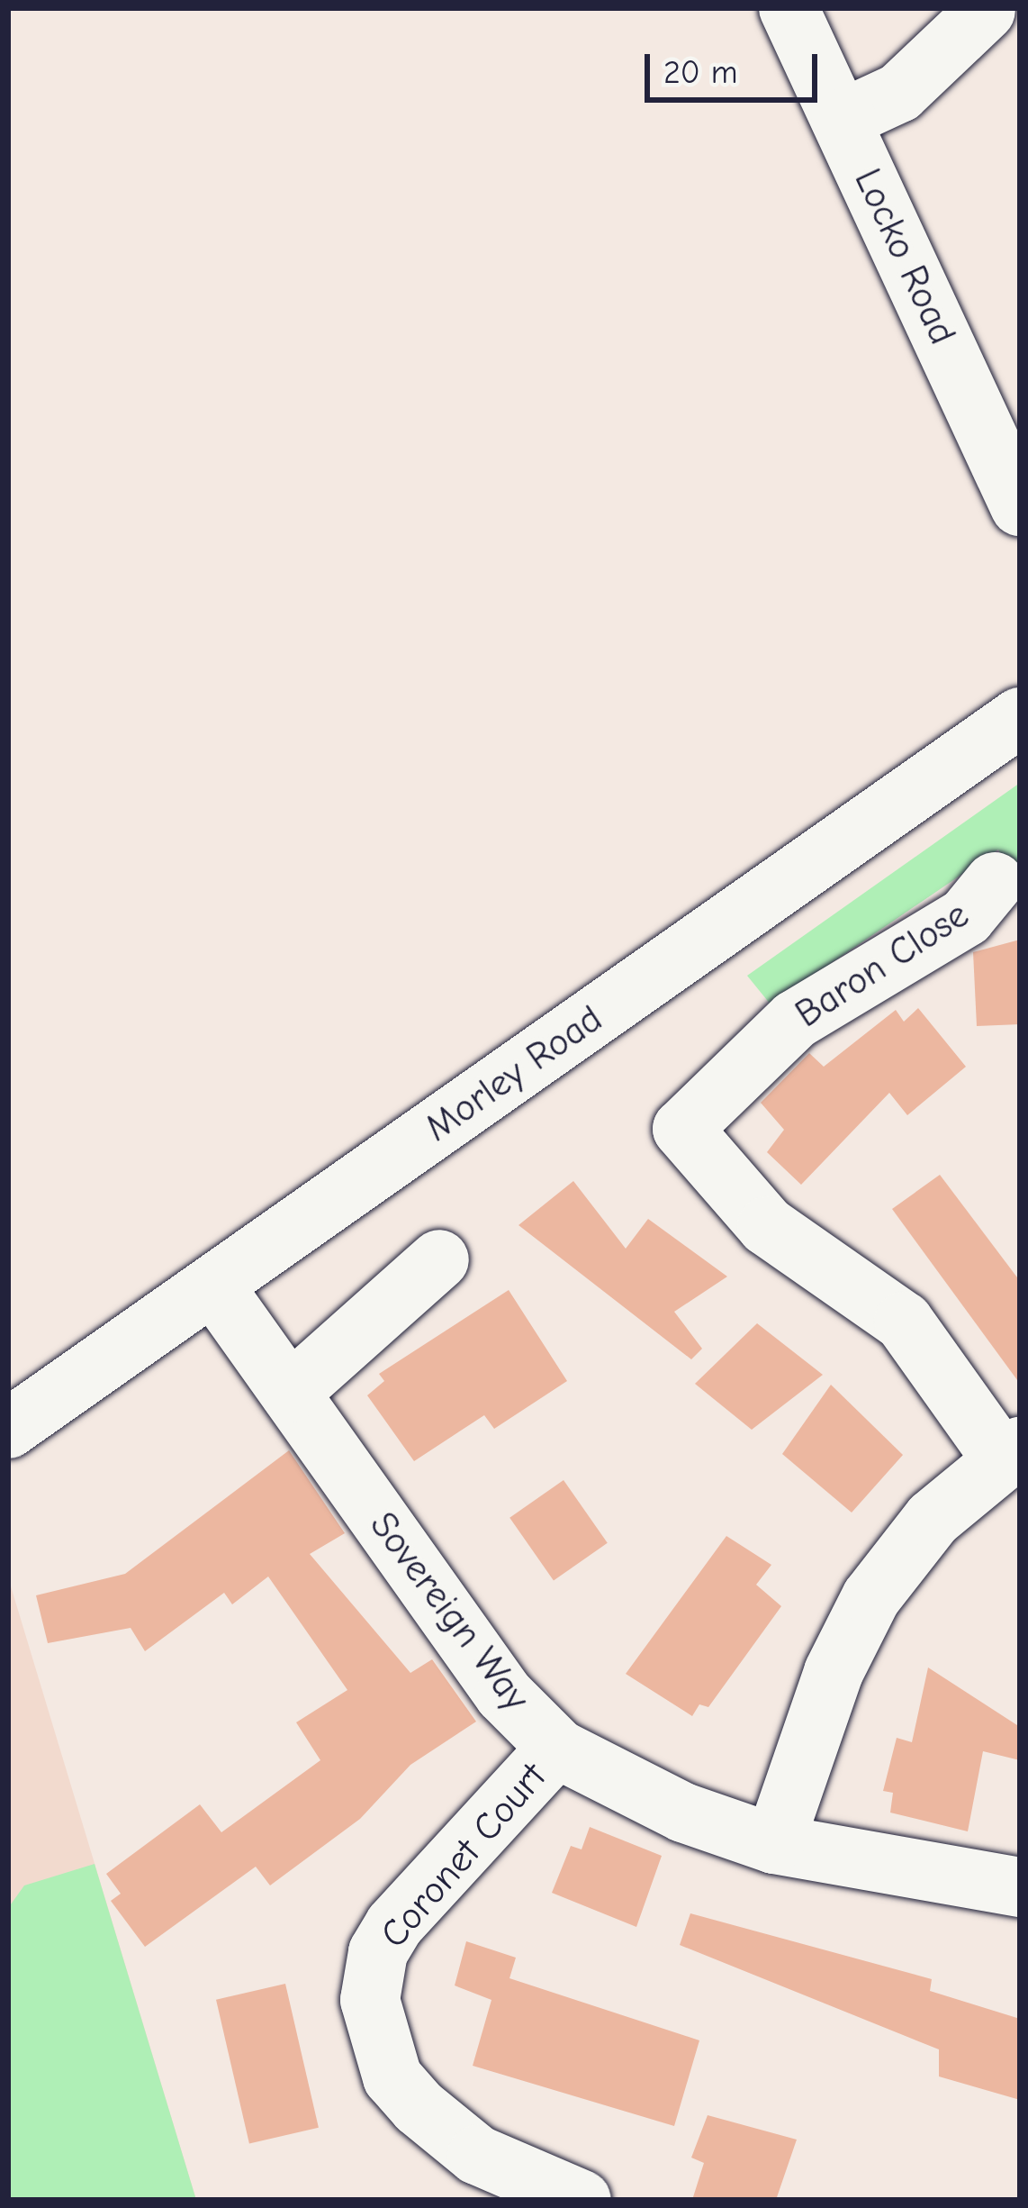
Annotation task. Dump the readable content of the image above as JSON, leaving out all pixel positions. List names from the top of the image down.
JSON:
{
  "streets": {
    "street": [
      "Locko Road",
      "Baron Close",
      "Morley Road",
      "Sovereign Way",
      "Coronet Court"
    ]
  },
  "crossings": [
    ["Morley Road", "Sovereign Way"],
    ["Sovereign Way", "Coronet Court"]
  ],
  "scale_bar": "20 m"
}
